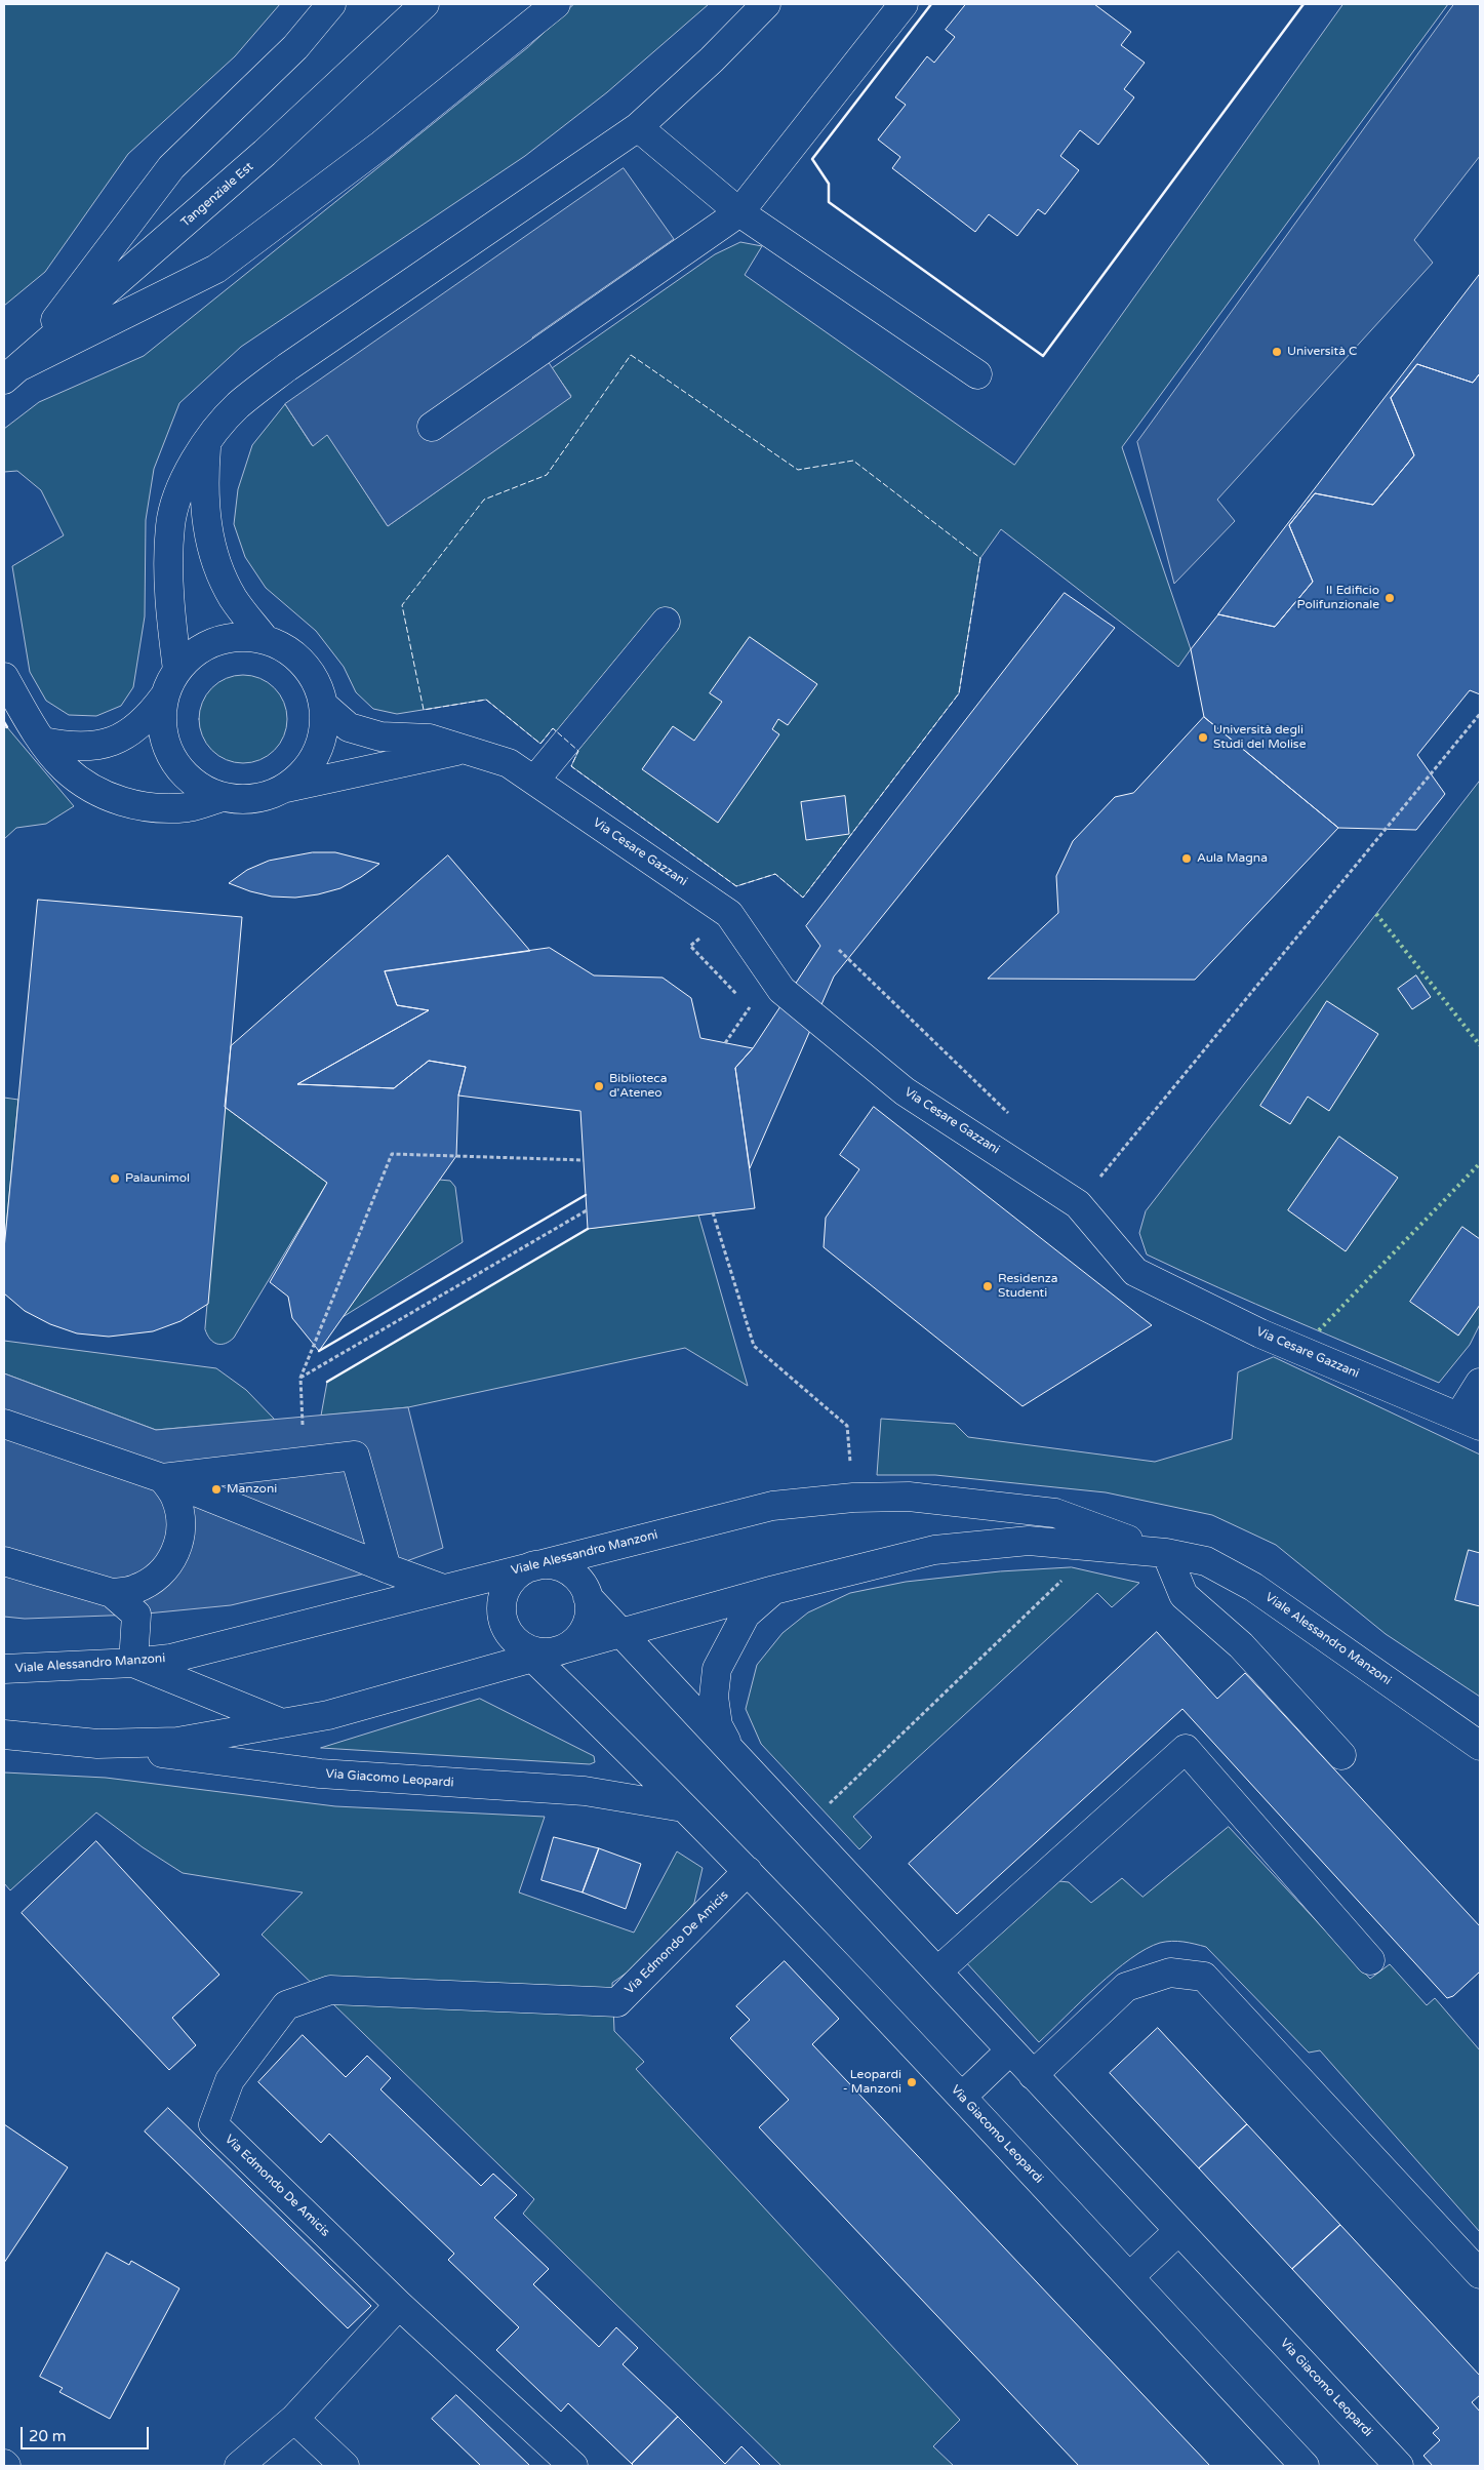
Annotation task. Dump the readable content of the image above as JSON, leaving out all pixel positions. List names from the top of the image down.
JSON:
{
  "streets": {
    "street": [
      "Tangenziale Est",
      "Via Cesare Gazzani",
      "Viale Alessandro Manzoni",
      "Via Giacomo Leopardi",
      "Via Edmondo De Amicis"
    ]
  },
  "crossings": [
    ["Viale Alessandro Manzoni", "Via Giacomo Leopardi"],
    ["Via Giacomo Leopardi", "Via Edmondo De Amicis"]
  ],
  "places": [
    "Università C",
    "II Edificio Polifunzionale",
    "Università degli Studi del Molise",
    "Aula Magna",
    "Biblioteca d'Ateneo",
    "Palaunimol",
    "Residenza Studenti",
    "Manzoni",
    "Leopardi - Manzoni"
  ],
  "scale_bar": "20 m"
}
